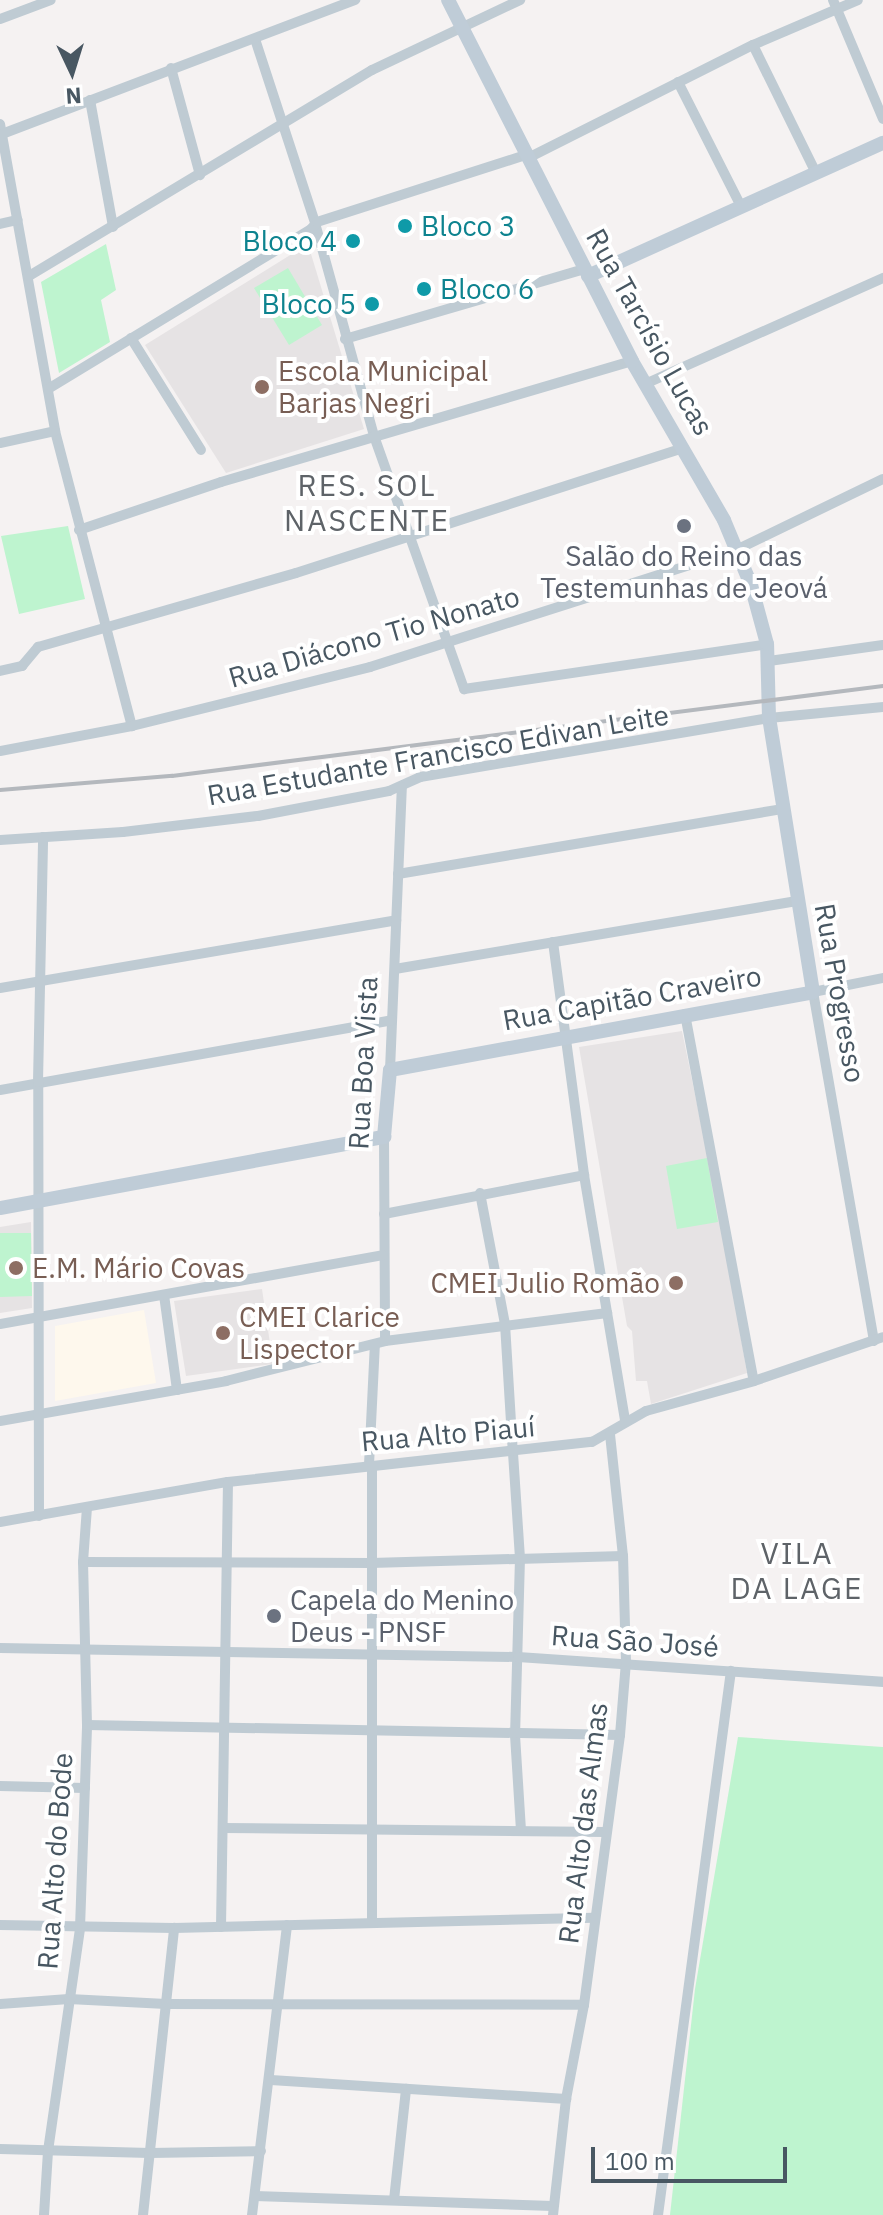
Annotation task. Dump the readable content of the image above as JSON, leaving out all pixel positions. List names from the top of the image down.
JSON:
{
  "streets": {
    "street": [
      "Rua Tarcísio Lucas",
      "Rua Diácono Tio Nonato",
      "Rua Estudante Francisco Edivan Leite",
      "Rua Progresso",
      "Rua Capitão Craveiro",
      "Rua Boa Vista",
      "Rua Alto Piauí",
      "Rua São José",
      "Rua Alto das Almas",
      "Rua Alto do Bode"
    ]
  },
  "crossings": [
    ["Rua Tarcísio Lucas", "Rua Diácono Tio Nonato"],
    ["Rua Tarcísio Lucas", "Rua Progresso"],
    ["Rua Estudante Francisco Edivan Leite", "Rua Progresso"],
    ["Rua Estudante Francisco Edivan Leite", "Rua Boa Vista"],
    ["Rua Progresso", "Rua Capitão Craveiro"],
    ["Rua Progresso", "Rua Alto Piauí"],
    ["Rua Capitão Craveiro", "Rua Boa Vista"],
    ["Rua Boa Vista", "Rua Alto Piauí"],
    ["Rua Boa Vista", "Rua São José"],
    ["Rua Alto Piauí", "Rua Alto das Almas"],
    ["Rua Alto Piauí", "Rua Alto do Bode"],
    ["Rua São José", "Rua Alto das Almas"],
    ["Rua São José", "Rua Alto do Bode"]
  ],
  "districts": ["RES. SOL NASCENTE", "VILA DA LAGE"],
  "places": [
    "Bloco 3",
    "Bloco 4",
    "Bloco 6",
    "Bloco 5",
    "Escola Municipal Barjas Negri",
    "Salão do Reino das Testemunhas de Jeová",
    "E.M. Mário Covas",
    "CMEI Julio Romão",
    "CMEI Clarice Lispector",
    "Capela do Menino Deus - PNSF"
  ],
  "scale_bar": "100 m",
  "north": "bottom"
}
